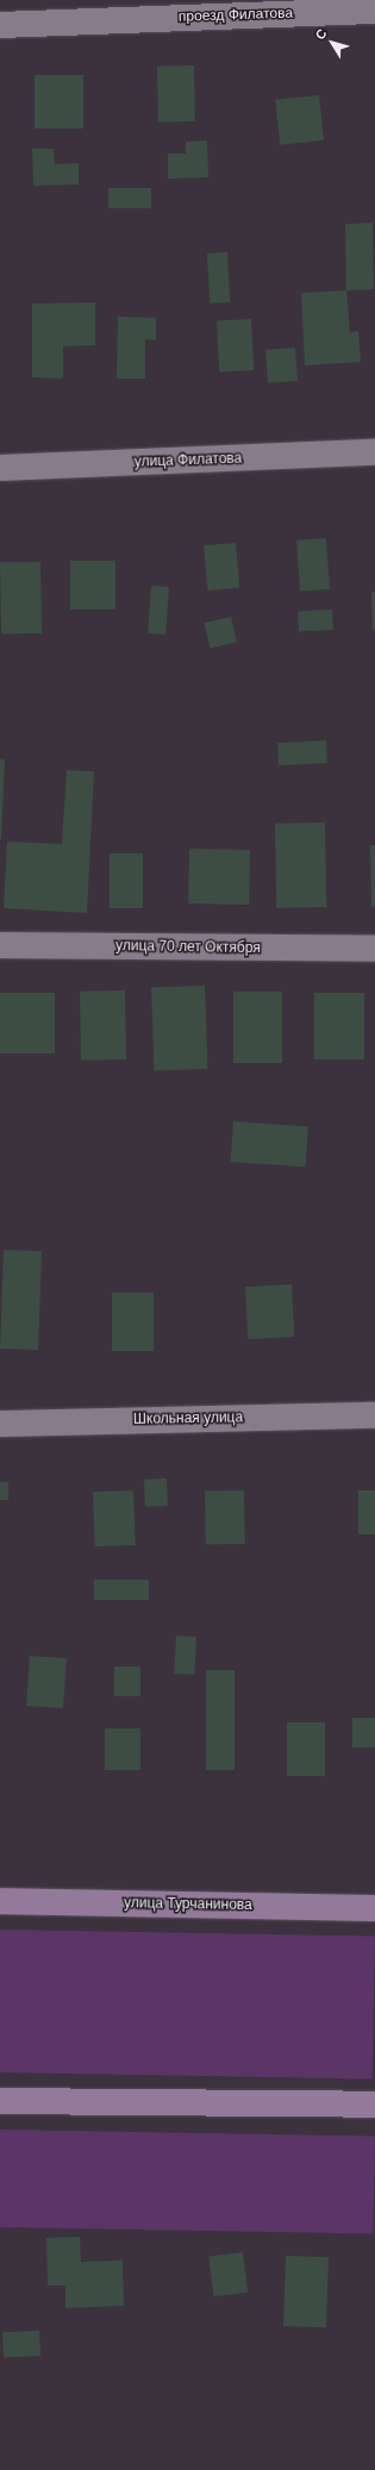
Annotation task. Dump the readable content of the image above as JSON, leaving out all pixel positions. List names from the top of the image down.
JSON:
{
  "streets": {
    "street": [
      "проезд Филатова",
      "улица Филатова",
      "улица 70 лет Октября",
      "Школьная улица",
      "улица Турчанинова"
    ]
  },
  "north": "top left"
}
